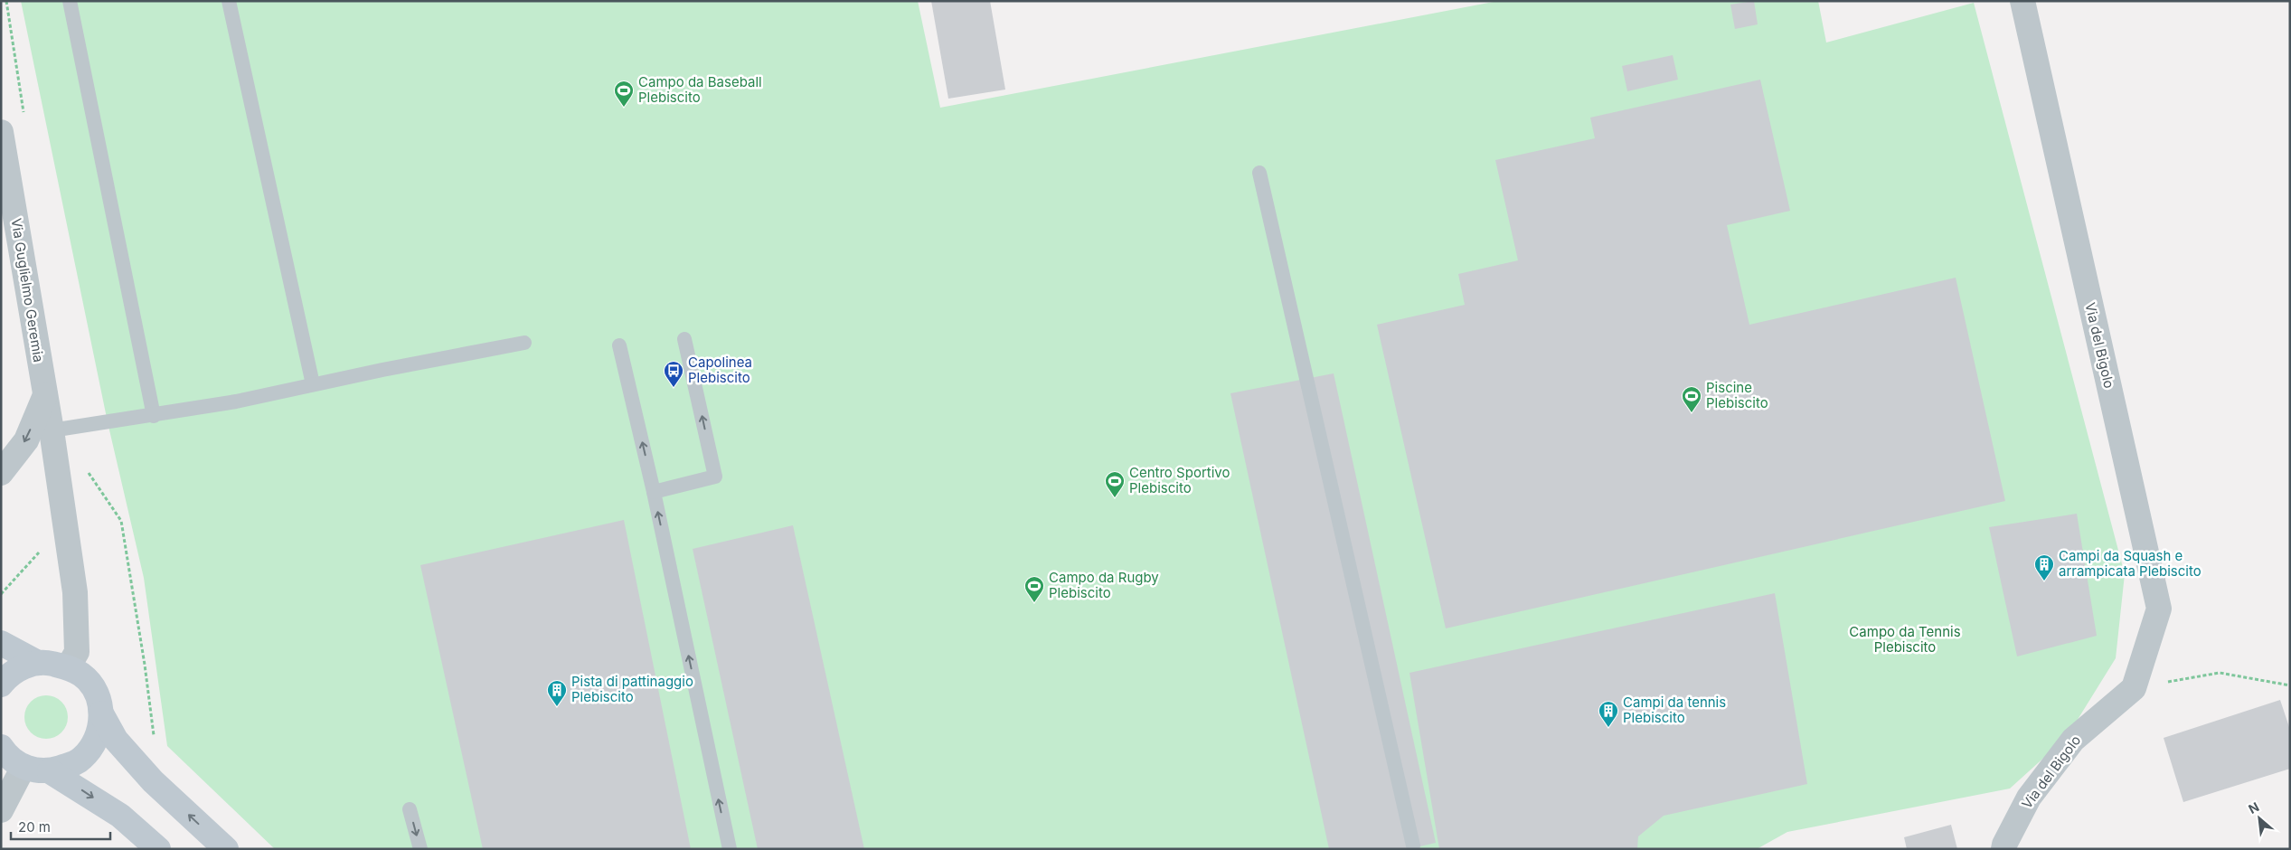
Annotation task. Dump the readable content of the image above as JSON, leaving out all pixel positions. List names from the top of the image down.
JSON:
{
  "streets": {
    "street": ["Via Guglielmo Geremia", "Via del Bigolo"]
  },
  "parks": ["Campo da Tennis Plebiscito"],
  "places": {
    "sports": [
      "Campo da Baseball Plebiscito",
      "Piscine Plebiscito",
      "Centro Sportivo Plebiscito",
      "Campo da Rugby Plebiscito"
    ],
    "bus stop": ["Capolinea Plebiscito"],
    "building": ["Campi da Squash e arrampicata Plebiscito", "Pista di pattinaggio Plebiscito", "Campi da tennis Plebiscito"]
  },
  "scale_bar": "20 m",
  "north": "top left"
}
